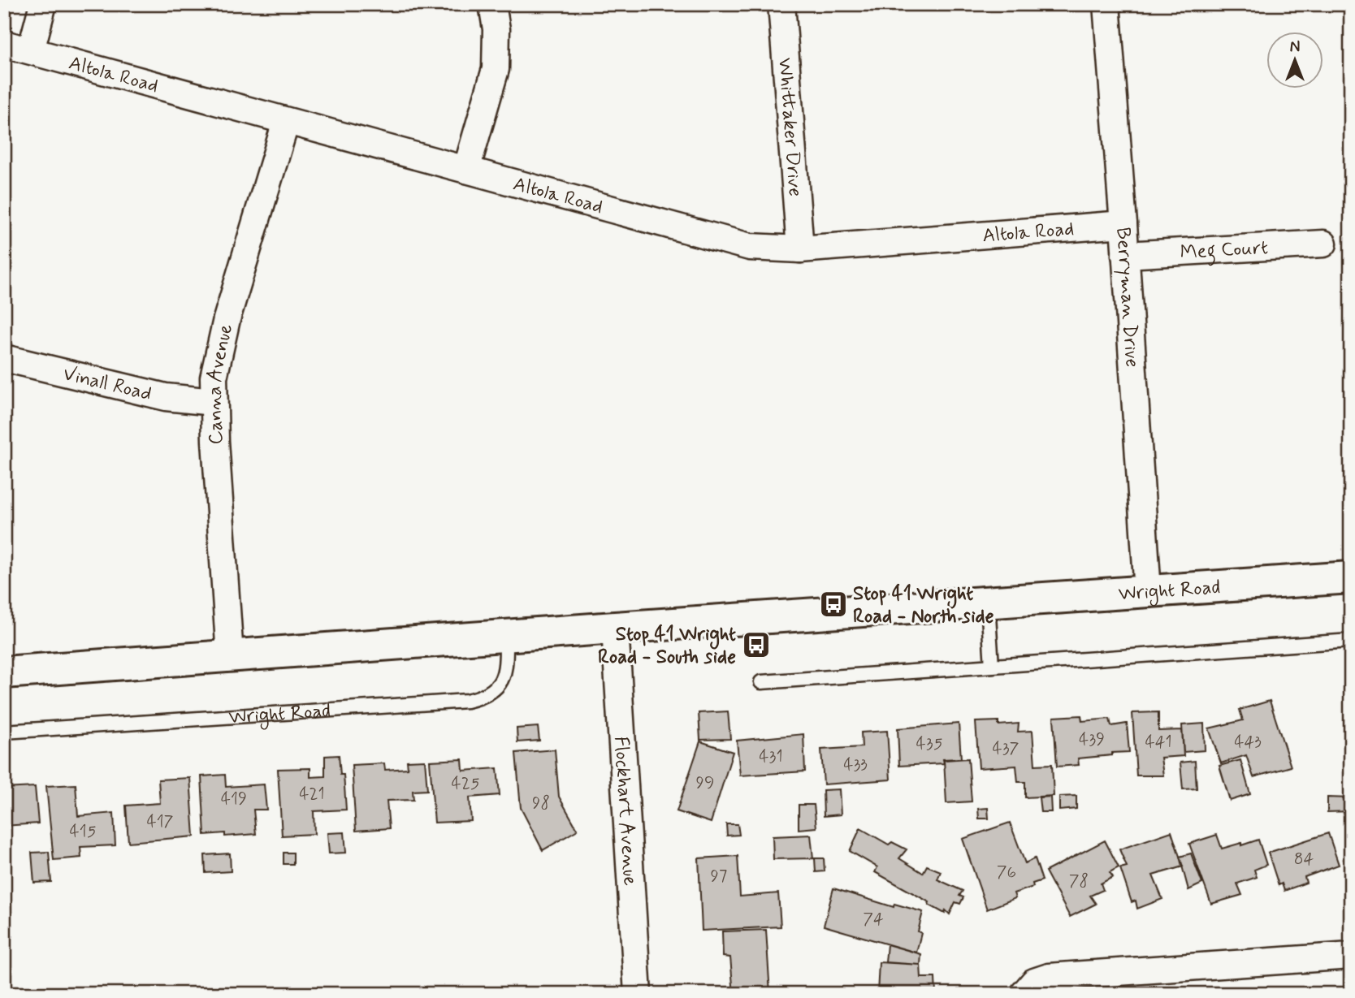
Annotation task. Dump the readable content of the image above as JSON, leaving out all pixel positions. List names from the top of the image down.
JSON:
{
  "streets": {
    "main road": ["Wright Road"],
    "street": [
      "Altola Road",
      "Whittaker Drive",
      "Meg Court",
      "Berryman Drive",
      "Vinall Road",
      "Canna Avenue",
      "Flockhart Avenue"
    ]
  },
  "crossings": [
    ["Altola Road", "Whittaker Drive"],
    ["Altola Road", "Berryman Drive"],
    ["Altola Road", "Canna Avenue"],
    ["Meg Court", "Berryman Drive"],
    ["Berryman Drive", "Wright Road"],
    ["Vinall Road", "Canna Avenue"],
    ["Canna Avenue", "Wright Road"],
    ["Wright Road", "Flockhart Avenue"]
  ],
  "places": {
    "bus stop": ["Stop 41 Wright Road - North side", "Stop 41 Wright Road - South side"]
  },
  "house_numbers": [
    "439",
    "441",
    "443",
    "435",
    "437",
    "431",
    "433",
    "99",
    "425",
    "421",
    "419",
    "98",
    "417",
    "415",
    "84",
    "76",
    "97",
    "78",
    "74"
  ],
  "north": "top"
}
